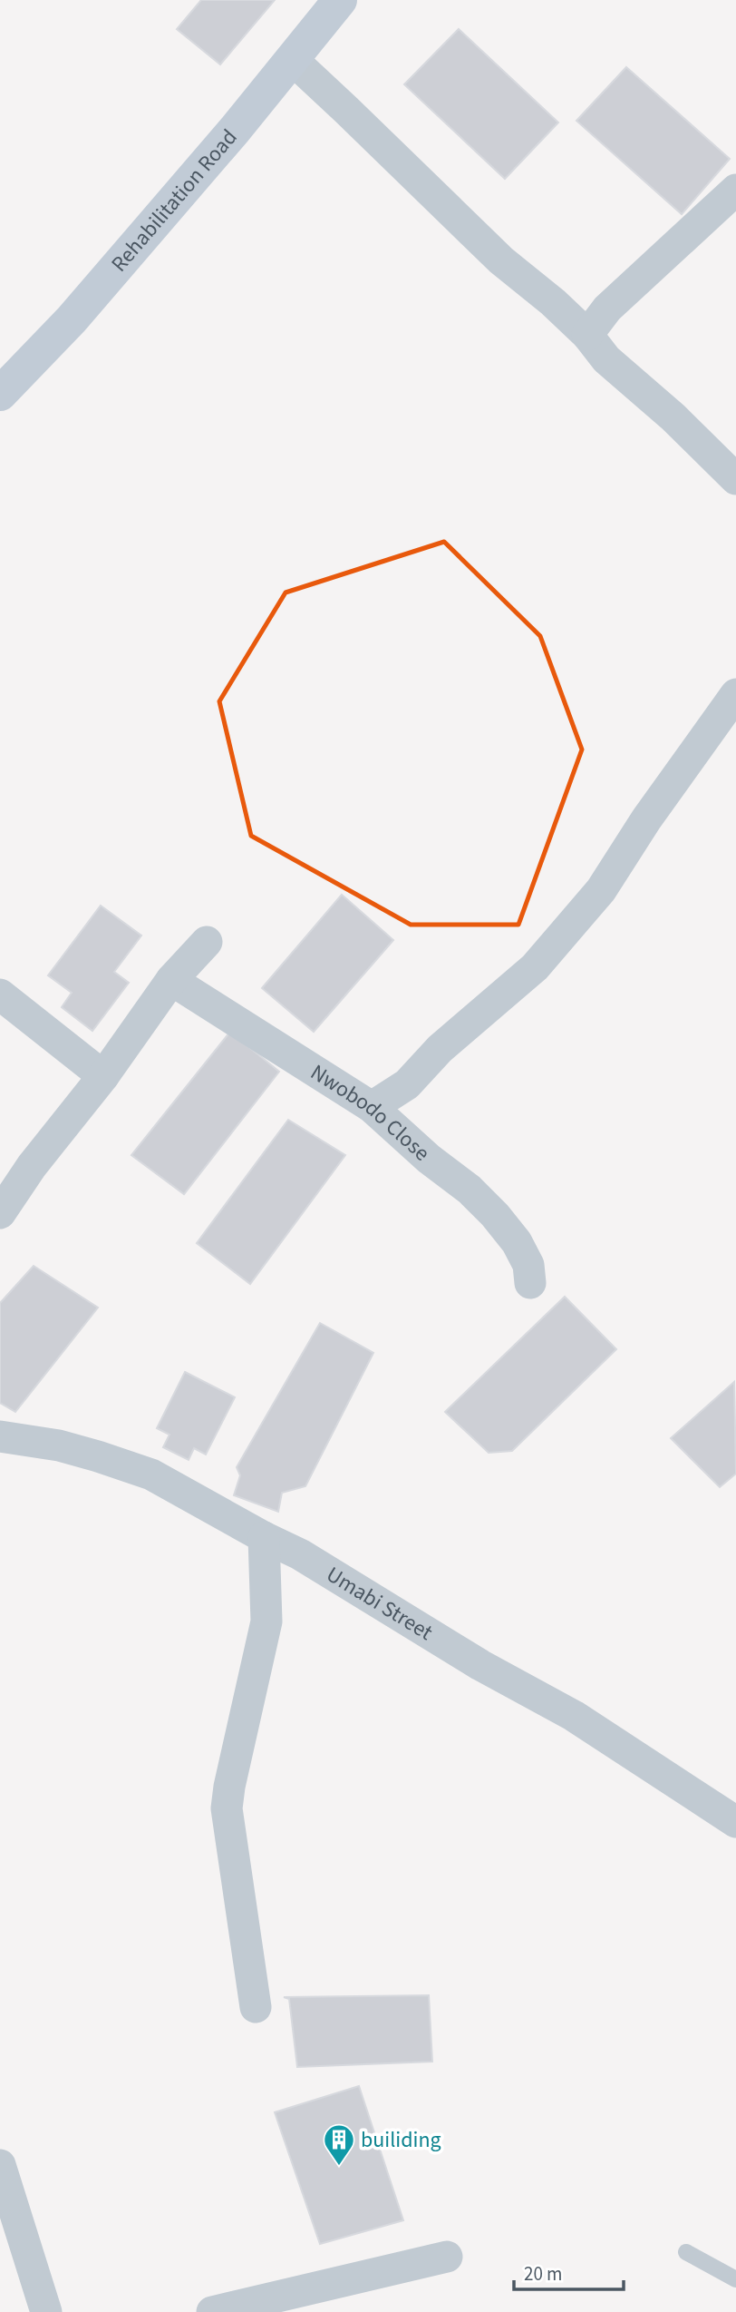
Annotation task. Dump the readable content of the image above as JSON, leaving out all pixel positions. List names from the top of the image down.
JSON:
{
  "streets": {
    "main road": ["Rehabilitation Road"],
    "street": ["Nwobodo Close", "Umabi Street"]
  },
  "places": {
    "building": ["builiding"]
  },
  "scale_bar": "20 m"
}
